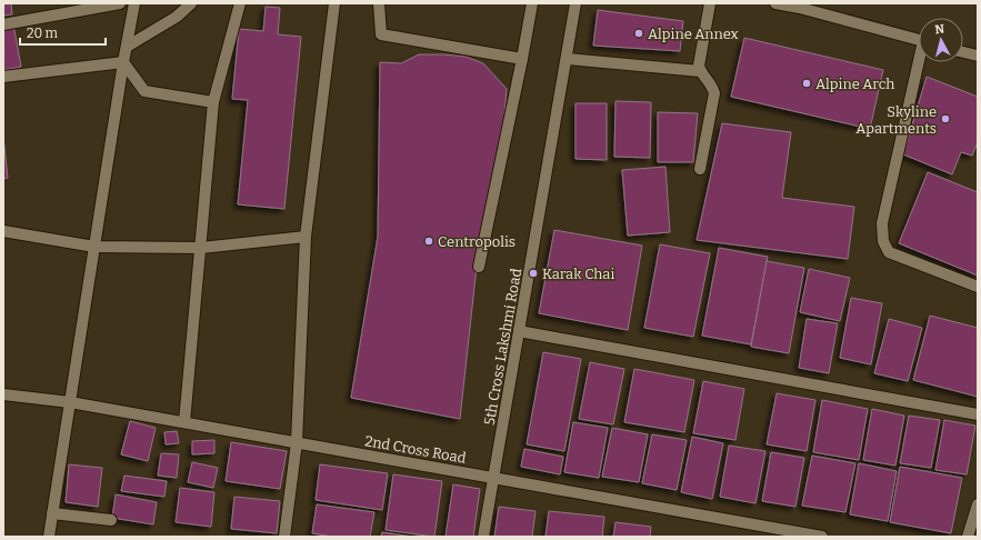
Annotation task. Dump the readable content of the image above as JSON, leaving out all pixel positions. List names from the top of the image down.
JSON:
{
  "streets": {
    "street": ["5th Cross Lakshmi Road", "2nd Cross Road"]
  },
  "crossings": [
    ["5th Cross Lakshmi Road", "2nd Cross Road"]
  ],
  "places": [
    "Alpine Annex",
    "Alpine Arch",
    "Skyline Apartments",
    "Centropolis",
    "Karak Chai"
  ],
  "scale_bar": "20 m",
  "north": "top"
}
